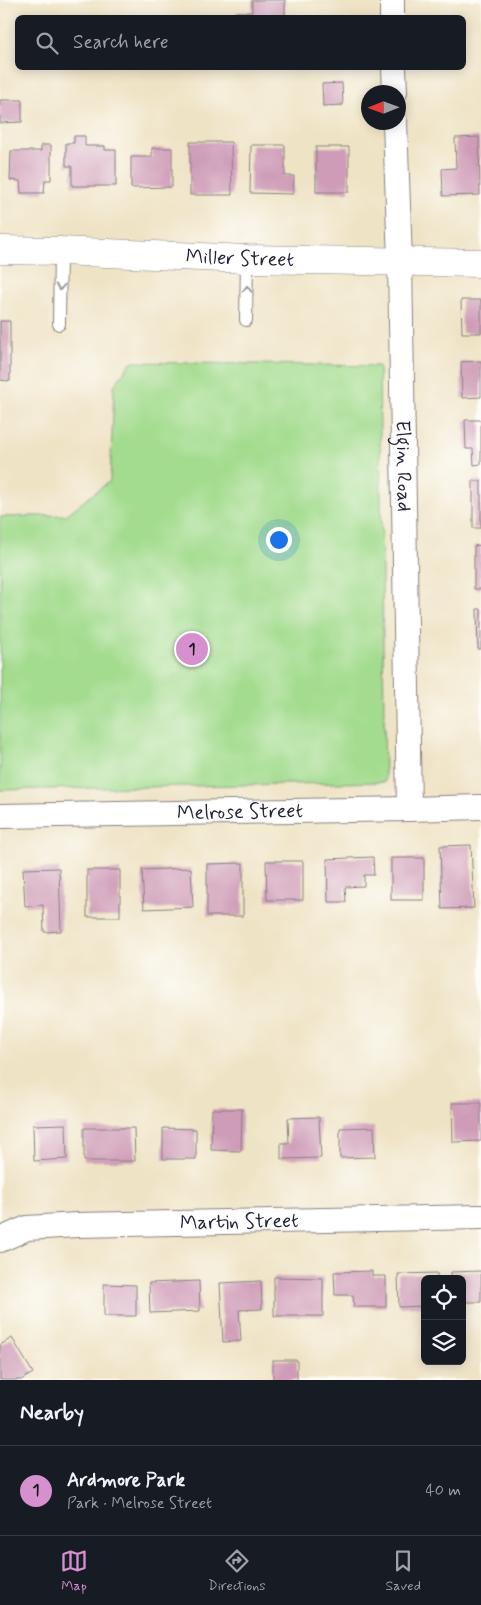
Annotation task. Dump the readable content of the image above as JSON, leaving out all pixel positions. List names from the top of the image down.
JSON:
{
  "streets": {
    "main road": ["Miller Street"],
    "street": ["Elgin Road", "Melrose Street", "Martin Street"]
  },
  "crossings": [
    ["Miller Street", "Elgin Road"],
    ["Elgin Road", "Melrose Street"]
  ],
  "north": "left",
  "page": {
    "search": "Search here",
    "pins": "1",
    "heading": "Nearby",
    "list": [
      {
        "mark": "1",
        "name": "Ardmore Park",
        "note": "Park · Melrose Street",
        "value": "40 m"
      }
    ],
    "nav": ["Map", "Directions", "Saved"]
  }
}
